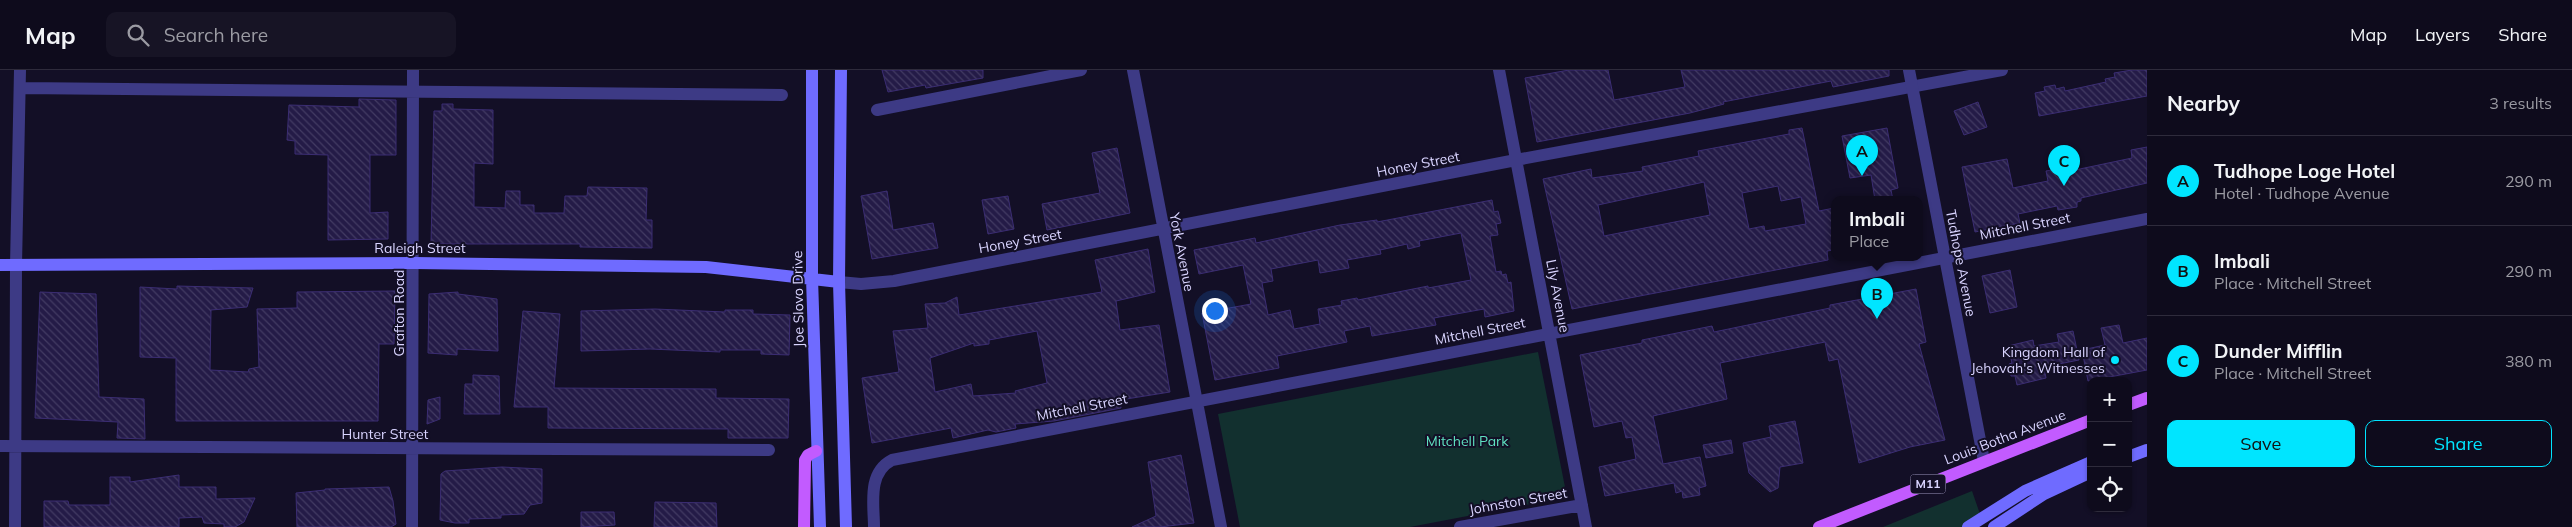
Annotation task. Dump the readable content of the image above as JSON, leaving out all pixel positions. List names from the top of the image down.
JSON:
{
  "streets": {
    "main road": [
      "Raleigh Street",
      "Joe Slovo Drive",
      "Louis Botha Avenue",
      "M11"
    ],
    "street": [
      "Honey Street",
      "Mitchell Street",
      "York Avenue",
      "Tudhope Avenue",
      "Lily Avenue",
      "Grafton Road",
      "Hunter Street",
      "Johnston Street"
    ]
  },
  "crossings": [
    ["Honey Street", "Raleigh Street"],
    ["Honey Street", "York Avenue"],
    ["Honey Street", "Tudhope Avenue"],
    ["Honey Street", "Lily Avenue"],
    ["Mitchell Street", "York Avenue"],
    ["Mitchell Street", "Tudhope Avenue"],
    ["Mitchell Street", "Lily Avenue"],
    ["Raleigh Street", "Joe Slovo Drive"],
    ["Raleigh Street", "Grafton Road"],
    ["Tudhope Avenue", "Louis Botha Avenue"],
    ["Lily Avenue", "Johnston Street"],
    ["Grafton Road", "Hunter Street"]
  ],
  "parks": ["Mitchell Park"],
  "places": ["Kingdom Hall of Jehovah's Witnesses"],
  "page": {
    "header": "Map",
    "search": "Search here",
    "nav": ["Map", "Layers", "Share"],
    "heading": ["Nearby", "3 results"],
    "pins": ["A", "C", "B"],
    "list": [
      {
        "mark": "A",
        "name": "Tudhope Loge Hotel",
        "note": "Hotel · Tudhope Avenue",
        "value": "290 m"
      },
      {
        "mark": "B",
        "name": "Imbali",
        "note": "Place · Mitchell Street",
        "value": "290 m"
      },
      {
        "mark": "C",
        "name": "Dunder Mifflin",
        "note": "Place · Mitchell Street",
        "value": "380 m"
      }
    ],
    "popup": ["Imbali", "Place"],
    "map_buttons": ["+", "−"],
    "buttons": ["Save", "Share"]
  }
}
